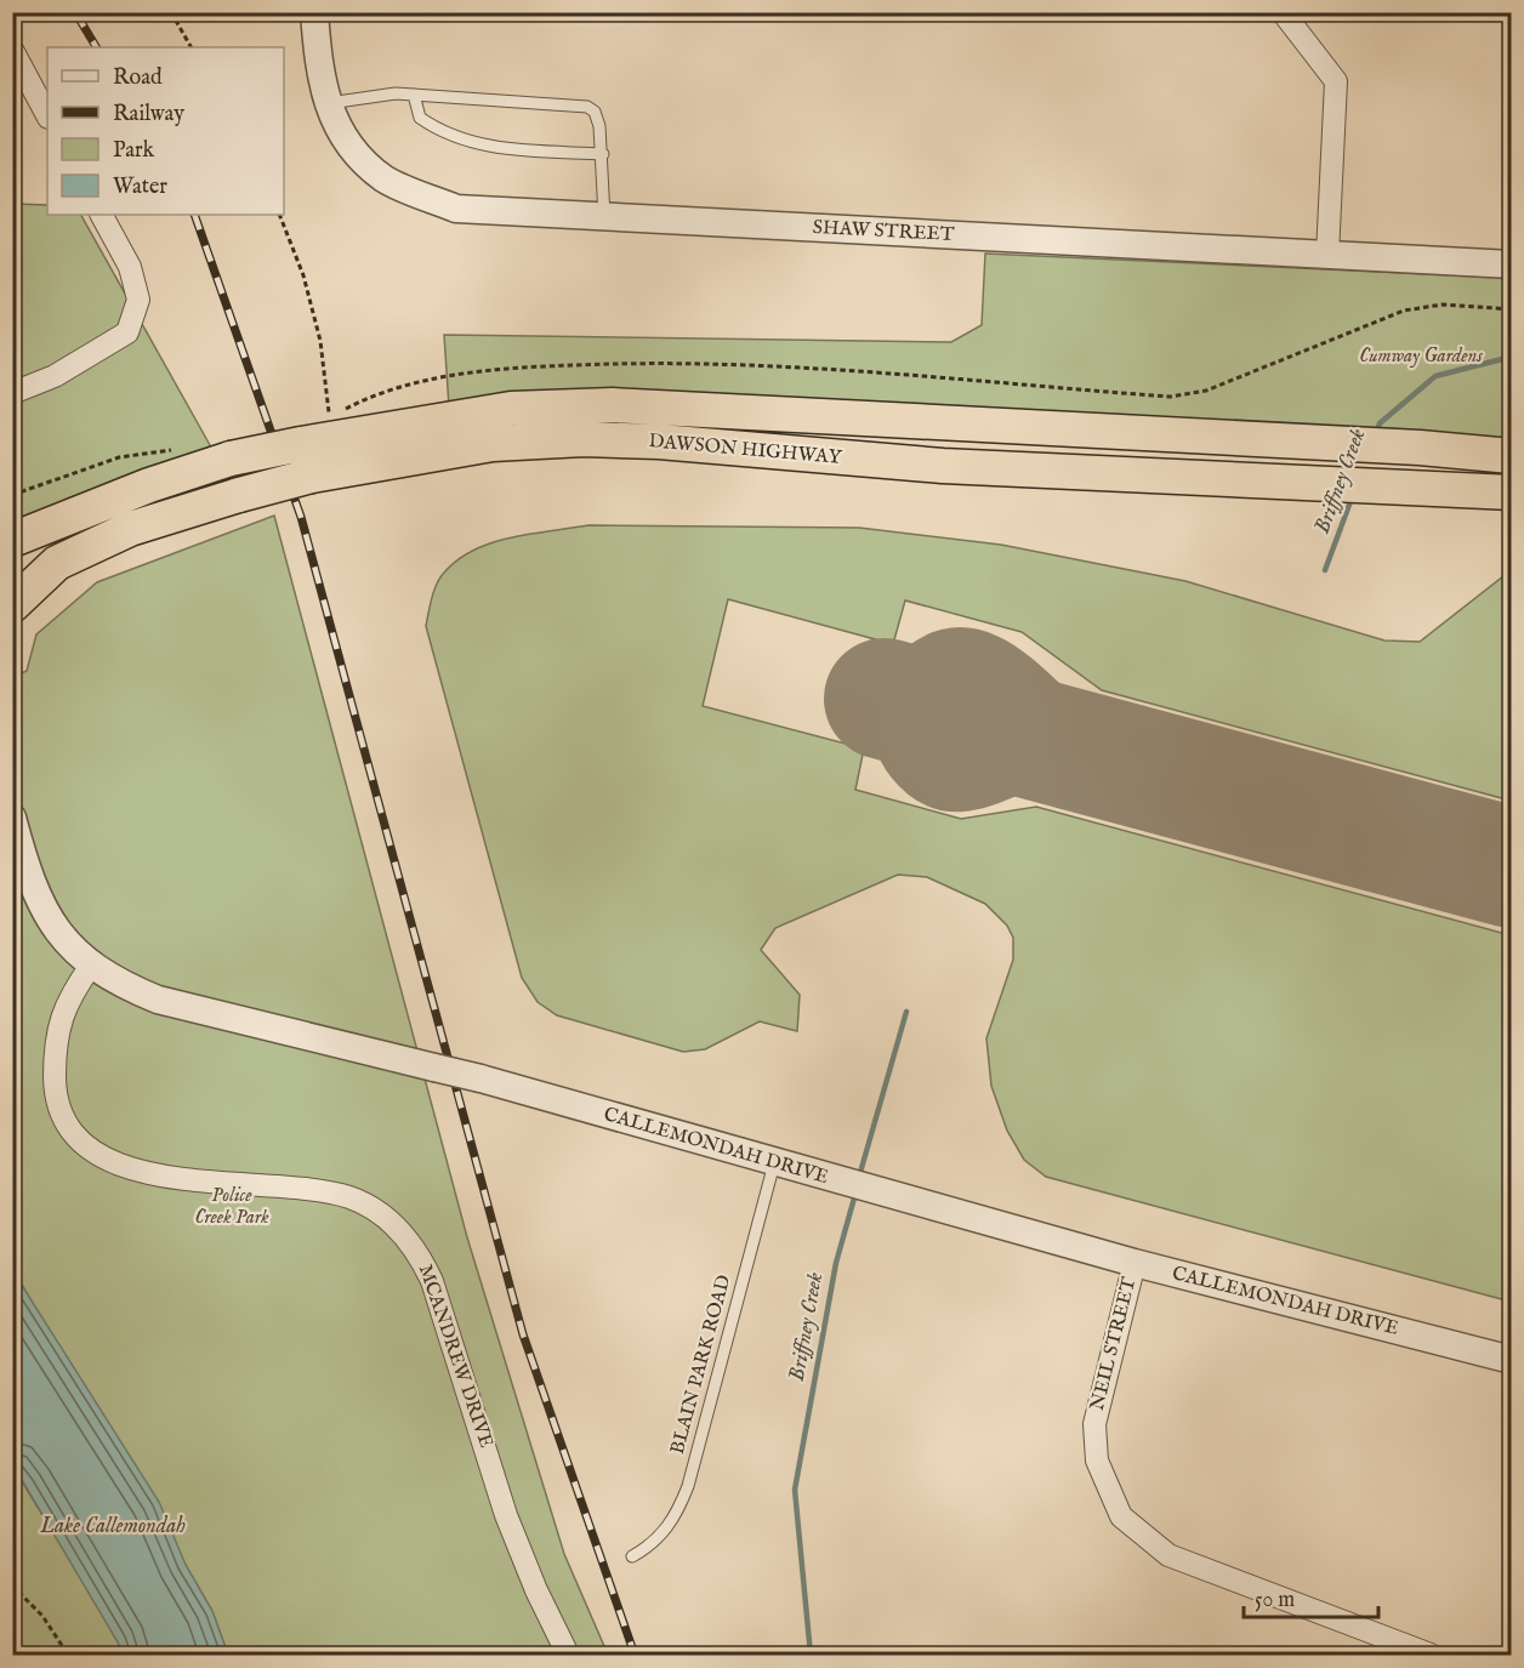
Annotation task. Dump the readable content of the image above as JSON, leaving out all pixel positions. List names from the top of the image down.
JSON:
{
  "streets": {
    "highway": ["DAWSON HIGHWAY"],
    "street": [
      "SHAW STREET",
      "CALLEMONDAH DRIVE",
      "NEIL STREET",
      "MCANDREW DRIVE"
    ],
    "lane": ["BLAIN PARK ROAD"]
  },
  "crossings": [
    ["CALLEMONDAH DRIVE", "NEIL STREET"],
    ["CALLEMONDAH DRIVE", "MCANDREW DRIVE"],
    ["CALLEMONDAH DRIVE", "BLAIN PARK ROAD"]
  ],
  "water": ["Briffney Creek", "Lake Callemondah"],
  "parks": ["Cumway Gardens", "Police Creek Park"],
  "legend": [
    "Road",
    "Railway",
    "Park",
    "Water"
  ],
  "scale_bar": "50 m"
}
